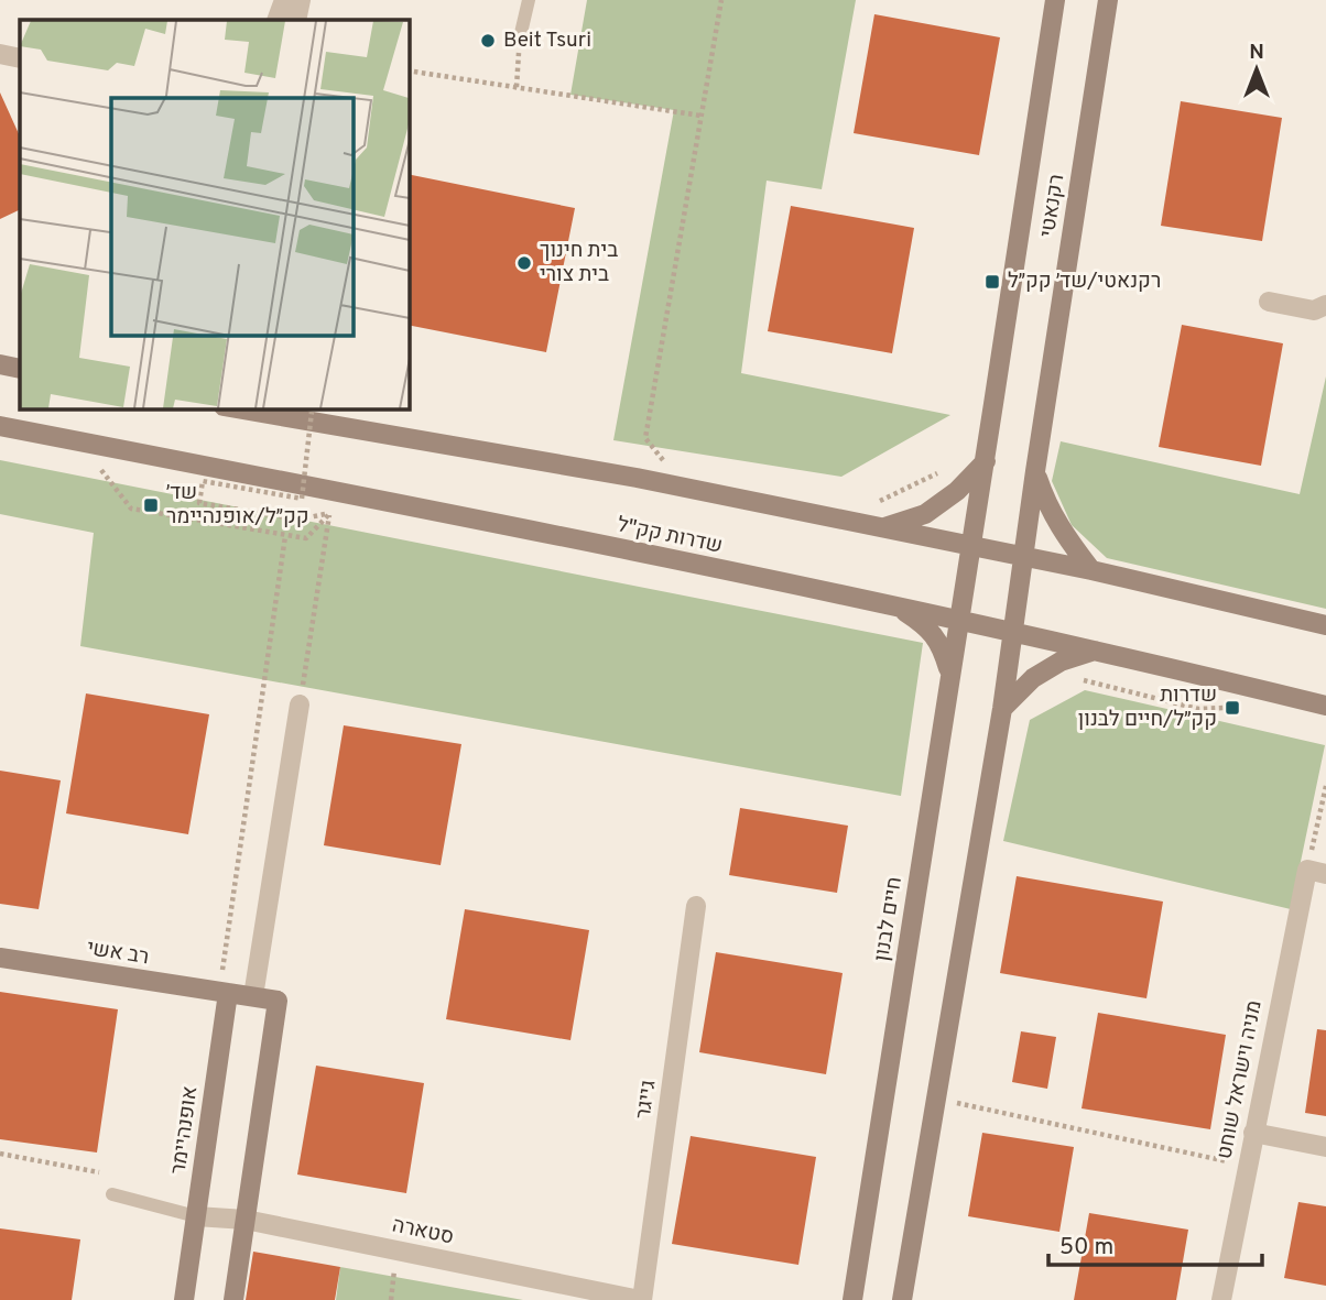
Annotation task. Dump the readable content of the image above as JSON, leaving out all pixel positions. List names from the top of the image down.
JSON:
{
  "streets": {
    "main road": [
      "רקנאטי",
      "שדרות קק\"ל",
      "חיים לבנון",
      "רב אשי",
      "אופנהיימר"
    ],
    "street": ["מניה וישראל שוחט", "גייגר", "סטארה"]
  },
  "crossings": [
    ["רקנאטי", "חיים לבנון"],
    ["שדרות קק\"ל", "חיים לבנון"],
    ["רב אשי", "אופנהיימר"],
    ["גייגר", "סטארה"],
    ["אופנהיימר", "סטארה"]
  ],
  "places": {
    "other": ["Beit Tsuri", "בית חינוך בית צורי"],
    "transit": ["רקנאטי/שד׳ קק״ל", "שד׳ קק״ל/אופנהיימר", "שדרות קק״ל/חיים לבנון"]
  },
  "scale_bar": "50 m",
  "north": "top"
}
